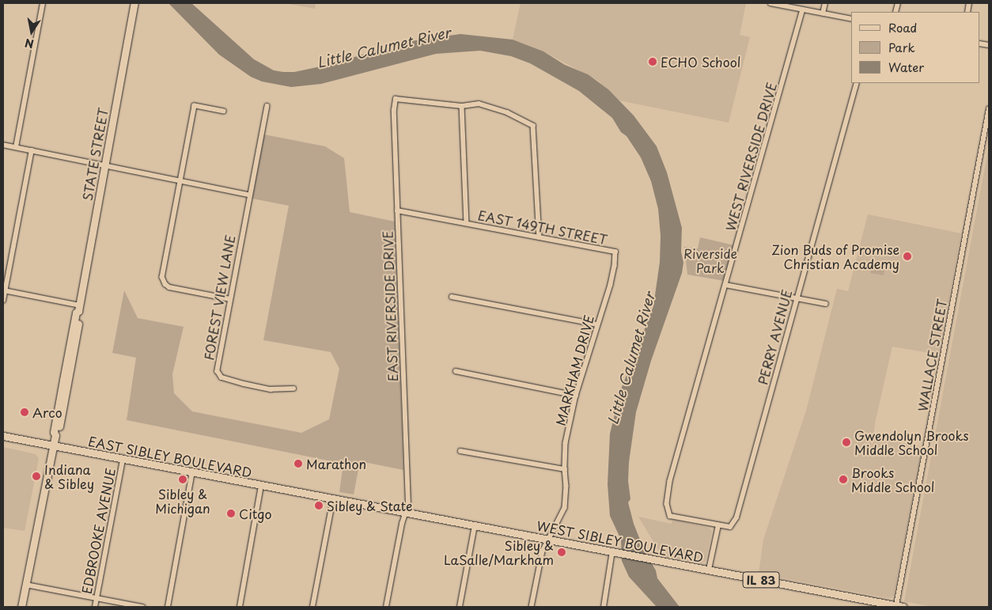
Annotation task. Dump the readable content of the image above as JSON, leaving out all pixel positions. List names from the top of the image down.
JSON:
{
  "streets": {
    "main road": [
      "STATE STREET",
      "EAST SIBLEY BOULEVARD",
      "WEST SIBLEY BOULEVARD",
      "IL 83"
    ],
    "street": [
      "WEST RIVERSIDE DRIVE",
      "EAST 149TH STREET",
      "FOREST VIEW LANE",
      "EAST RIVERSIDE DRIVE",
      "PERRY AVENUE",
      "WALLACE STREET",
      "MARKHAM DRIVE",
      "EDBROOKE AVENUE"
    ]
  },
  "crossings": [
    ["STATE STREET", "EAST SIBLEY BOULEVARD"],
    ["WEST RIVERSIDE DRIVE", "PERRY AVENUE"],
    ["EAST 149TH STREET", "EAST RIVERSIDE DRIVE"],
    ["EAST 149TH STREET", "MARKHAM DRIVE"],
    ["EAST RIVERSIDE DRIVE", "WEST SIBLEY BOULEVARD"],
    ["WALLACE STREET", "WEST SIBLEY BOULEVARD"],
    ["MARKHAM DRIVE", "WEST SIBLEY BOULEVARD"],
    ["EAST SIBLEY BOULEVARD", "EDBROOKE AVENUE"],
    ["EAST SIBLEY BOULEVARD", "WEST SIBLEY BOULEVARD"]
  ],
  "water": ["Little Calumet River"],
  "parks": ["Riverside Park"],
  "places": [
    "ECHO School",
    "Zion Buds of Promise Christian Academy",
    "Arco",
    "Gwendolyn Brooks Middle School",
    "Marathon",
    "Indiana & Sibley",
    "Sibley & Michigan",
    "Brooks Middle School",
    "Sibley & State",
    "Citgo",
    "Sibley & LaSalle/Markham"
  ],
  "legend": ["Road", "Park", "Water"],
  "north": "bottom"
}
